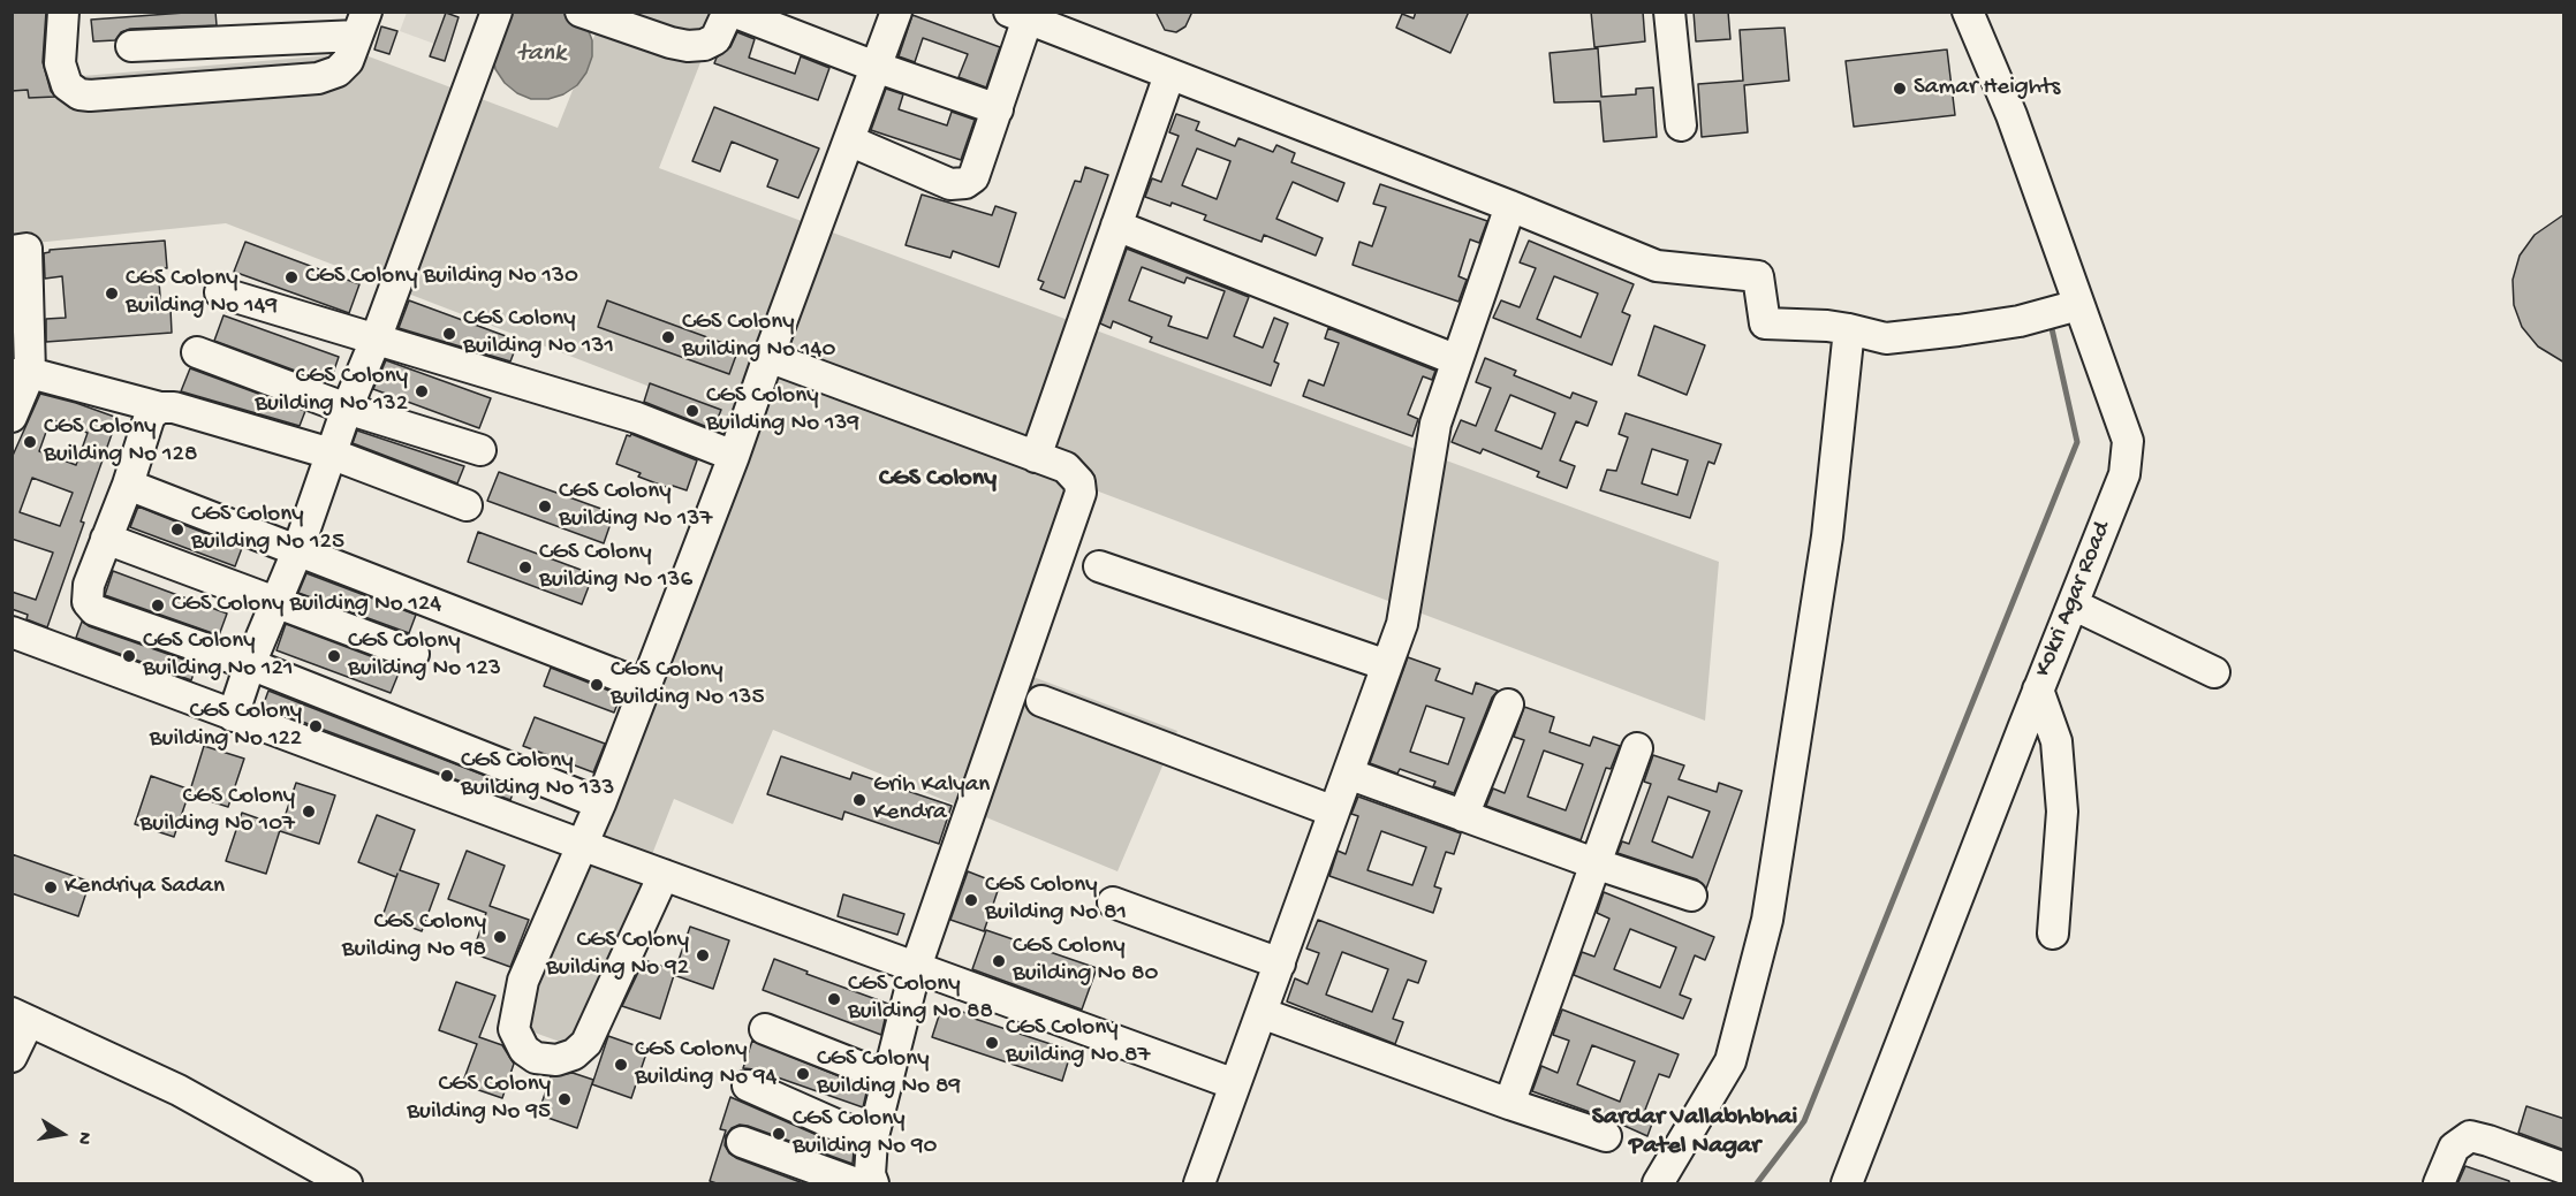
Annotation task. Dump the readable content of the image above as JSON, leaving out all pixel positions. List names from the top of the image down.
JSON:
{
  "streets": {
    "street": ["Kokri Agar Road"]
  },
  "districts": ["CGS Colony", "Sardar Vallabhbhai Patel Nagar"],
  "water": ["tank"],
  "places": [
    "Samar Heights",
    "CGS Colony Building No 130",
    "CGS Colony Building No 149",
    "CGS Colony Building No 131",
    "CGS Colony Building No 140",
    "CGS Colony Building No 132",
    "CGS Colony Building No 139",
    "CGS Colony Building No 128",
    "CGS Colony Building No 137",
    "CGS Colony Building No 125",
    "CGS Colony Building No 136",
    "CGS Colony Building No 124",
    "CGS Colony Building No 121",
    "CGS Colony Building No 123",
    "CGS Colony Building No 135",
    "CGS Colony Building No 122",
    "CGS Colony Building No 133",
    "Grih Kalyan Kendra",
    "CGS Colony Building No 107",
    "Kendriya Sadan",
    "CGS Colony Building No 81",
    "CGS Colony Building No 98",
    "CGS Colony Building No 92",
    "CGS Colony Building No 80",
    "CGS Colony Building No 88",
    "CGS Colony Building No 87",
    "CGS Colony Building No 94",
    "CGS Colony Building No 89",
    "CGS Colony Building No 95",
    "CGS Colony Building No 90"
  ],
  "north": "right"
}
